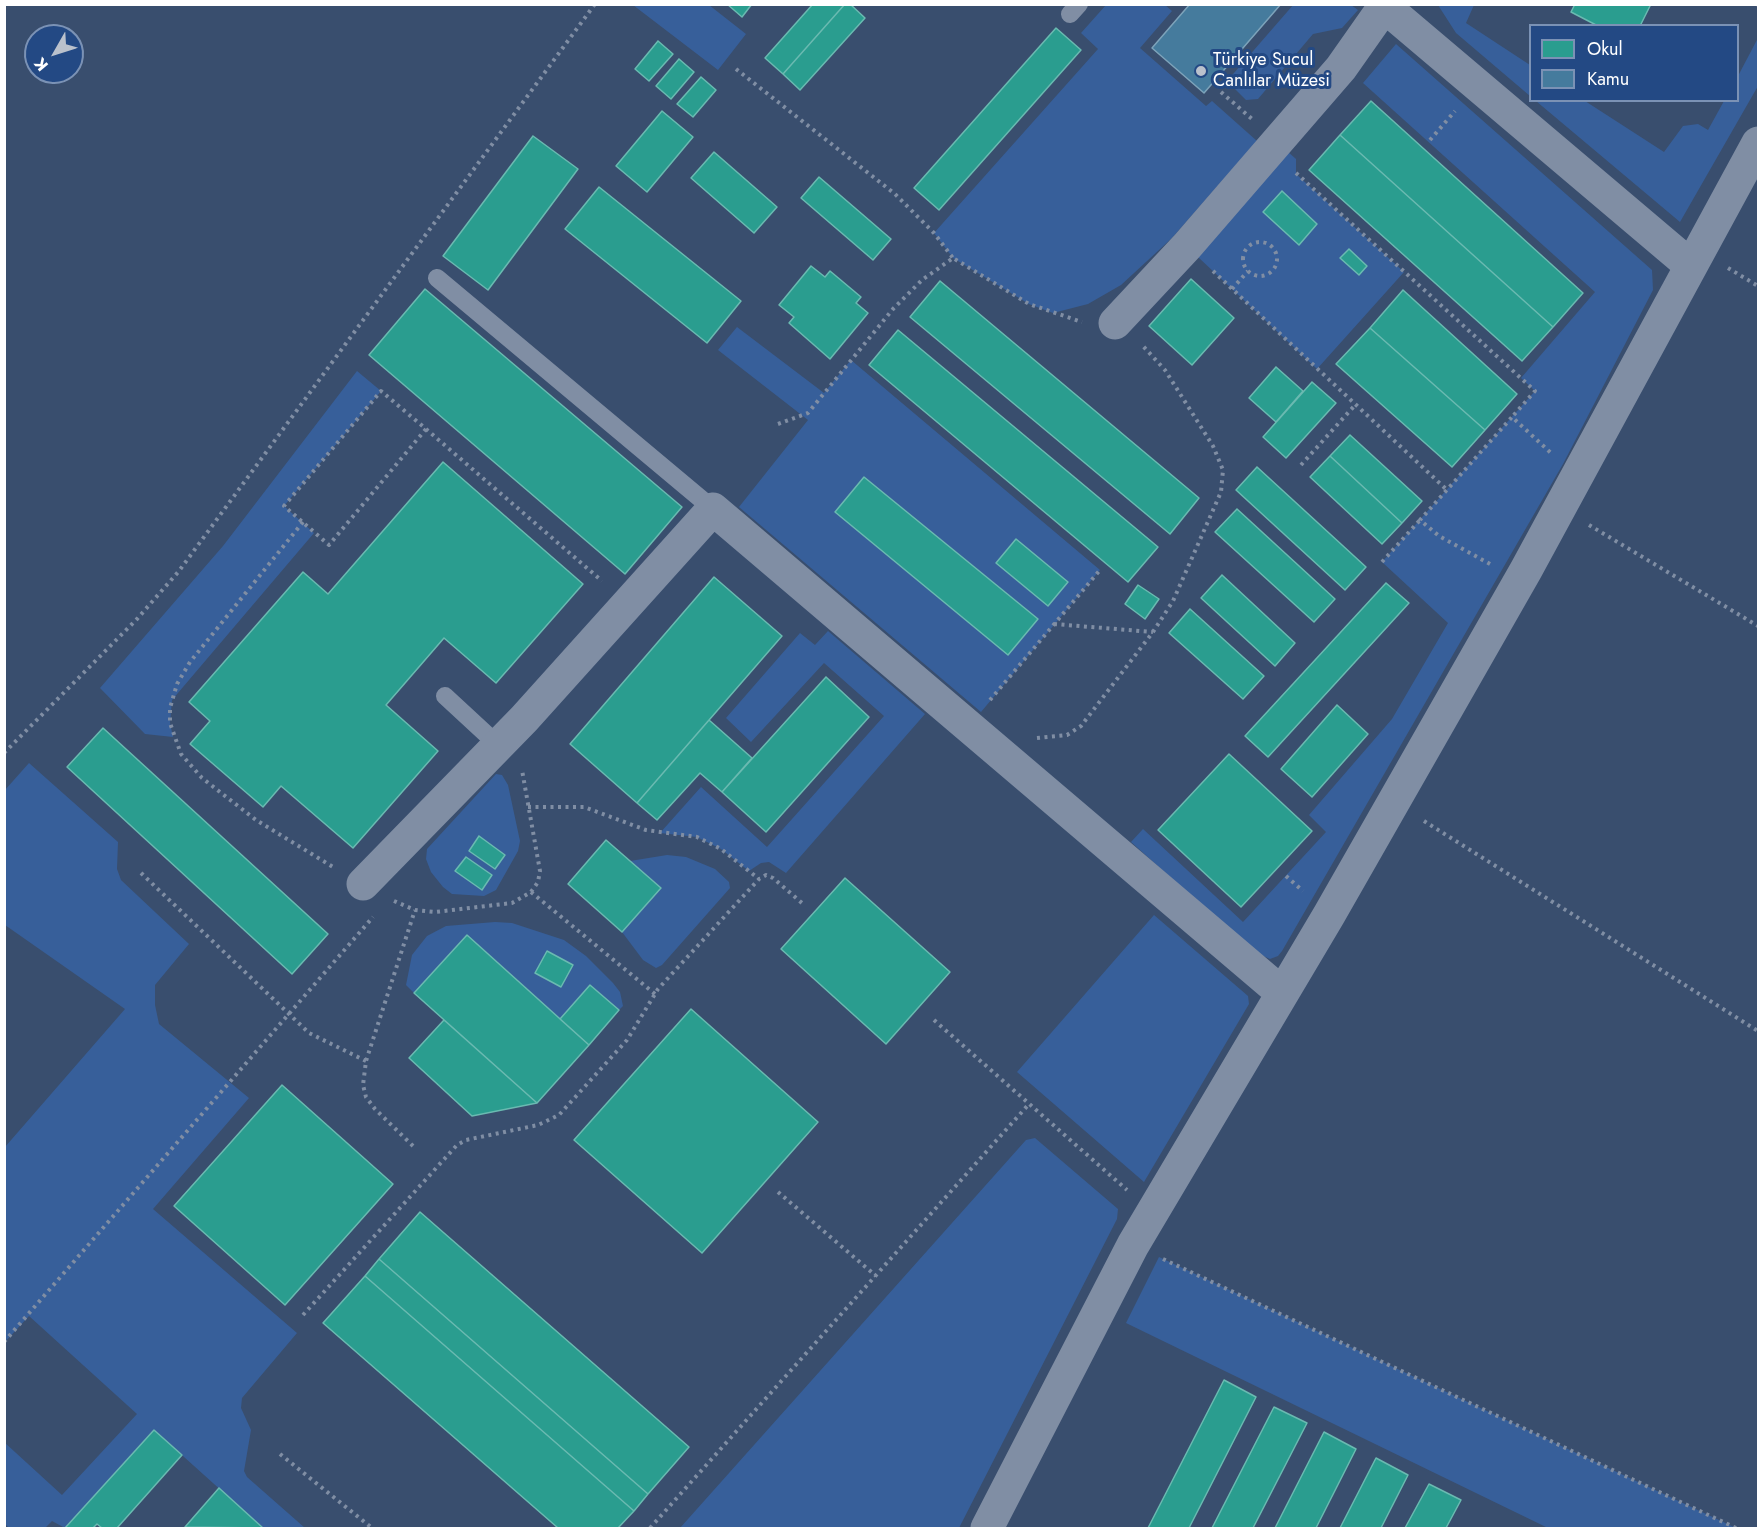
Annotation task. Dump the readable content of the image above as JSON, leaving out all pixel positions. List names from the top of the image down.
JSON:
{
  "places": ["Türkiye Sucul Canlılar Müzesi"],
  "legend": ["Okul", "Kamu"],
  "north": "bottom left"
}
